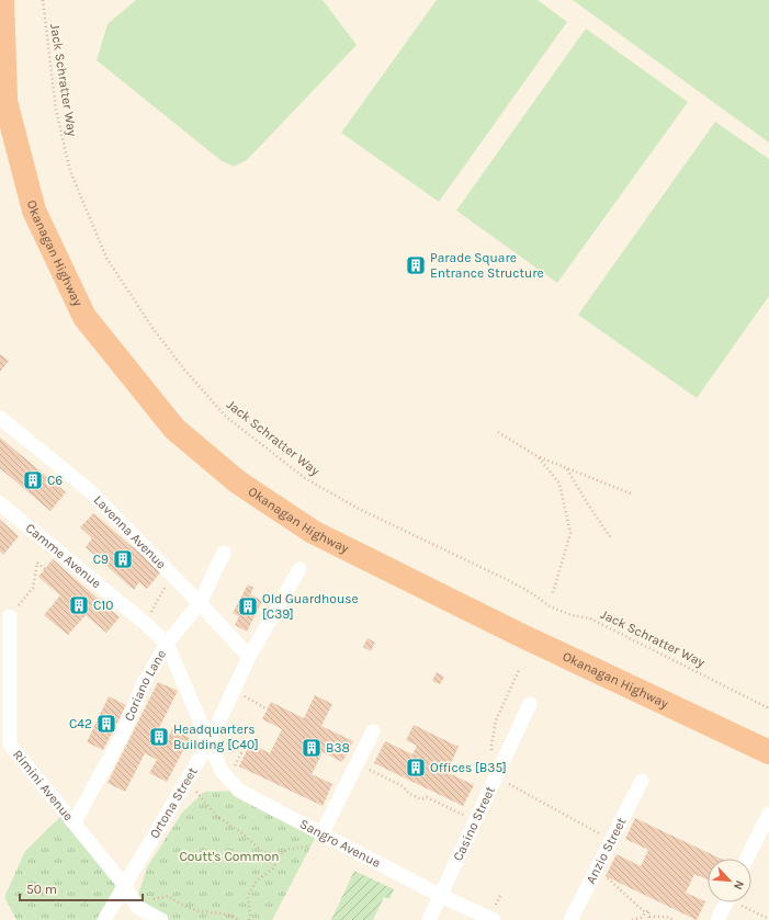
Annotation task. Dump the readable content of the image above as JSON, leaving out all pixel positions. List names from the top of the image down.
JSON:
{
  "streets": {
    "highway": ["Okanagan Highway"],
    "street": [
      "Lavenna Avenue",
      "Camme Avenue",
      "Coriano Lane",
      "Rimini Avenue",
      "Ortona Street",
      "Casino Street",
      "Sangro Avenue",
      "Anzio Street"
    ],
    "path": ["Jack Schratter Way"]
  },
  "crossings": [
    ["Lavenna Avenue", "Coriano Lane"],
    ["Lavenna Avenue", "Ortona Street"],
    ["Camme Avenue", "Coriano Lane"],
    ["Camme Avenue", "Sangro Avenue"],
    ["Coriano Lane", "Rimini Avenue"],
    ["Coriano Lane", "Sangro Avenue"],
    ["Rimini Avenue", "Ortona Street"],
    ["Ortona Street", "Sangro Avenue"],
    ["Casino Street", "Sangro Avenue"]
  ],
  "parks": ["Coutt's Common"],
  "places": {
    "building": [
      "Parade Square Entrance Structure",
      "C6",
      "C9",
      "C10",
      "Old Guardhouse [C39]",
      "C42",
      "Headquarters Building [C40]",
      "B38",
      "Offices [B35]"
    ]
  },
  "scale_bar": "50 m",
  "north": "bottom right"
}
